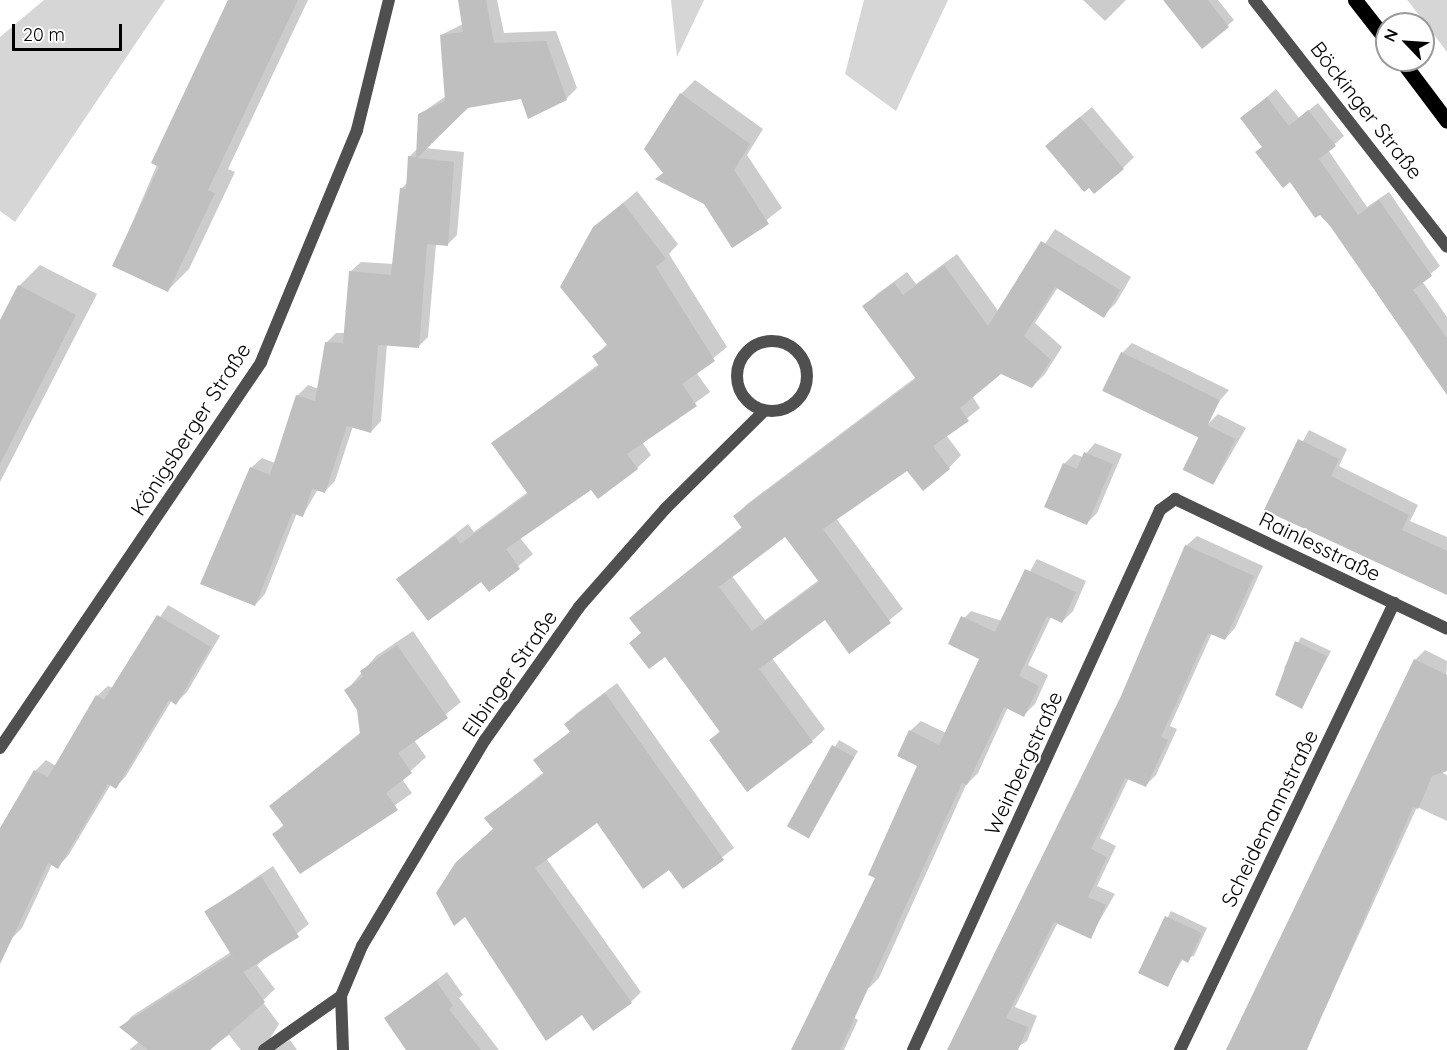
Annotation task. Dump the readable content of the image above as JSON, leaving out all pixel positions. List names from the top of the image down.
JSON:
{
  "streets": {
    "street": [
      "Böckinger Straße",
      "Königsberger Straße",
      "Rainlesstraße",
      "Elbinger Straße",
      "Weinbergstraße",
      "Scheidemannstraße"
    ]
  },
  "crossings": [
    ["Rainlesstraße", "Weinbergstraße"],
    ["Rainlesstraße", "Scheidemannstraße"]
  ],
  "scale_bar": "20 m",
  "north": "top left"
}
